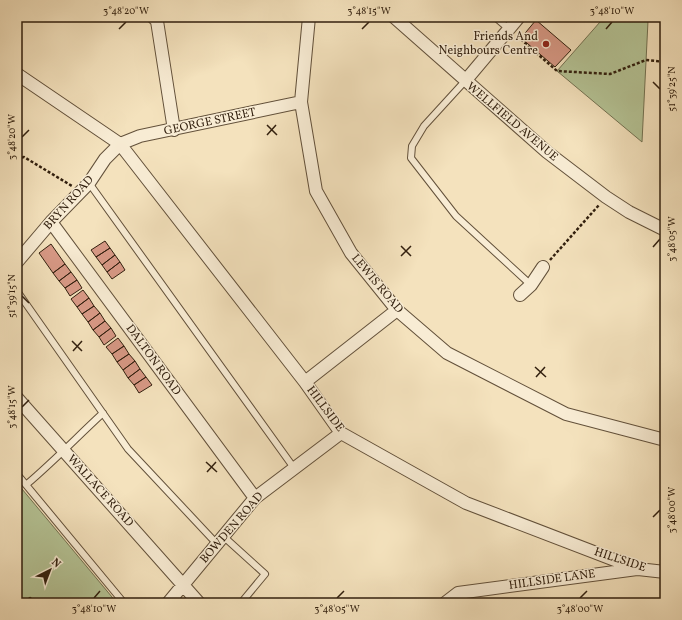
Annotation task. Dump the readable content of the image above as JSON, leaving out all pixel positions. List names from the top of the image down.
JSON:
{
  "streets": {
    "street": [
      "GEORGE STREET",
      "WELLFIELD AVENUE",
      "BRYN ROAD",
      "LEWIS ROAD",
      "DALTON ROAD",
      "HILLSIDE",
      "WALLACE ROAD",
      "BOWDEN ROAD",
      "HILLSIDE LANE"
    ]
  },
  "crossings": [
    ["GEORGE STREET", "BRYN ROAD"],
    ["GEORGE STREET", "LEWIS ROAD"],
    ["GEORGE STREET", "HILLSIDE"],
    ["BRYN ROAD", "DALTON ROAD"],
    ["BRYN ROAD", "HILLSIDE"],
    ["DALTON ROAD", "BOWDEN ROAD"],
    ["HILLSIDE", "BOWDEN ROAD"],
    ["HILLSIDE", "HILLSIDE LANE"],
    ["WALLACE ROAD", "BOWDEN ROAD"]
  ],
  "places": ["Friends And Neighbours Centre"],
  "north": "top right",
  "coordinates": [
    "3°48'20\"W",
    "3°48'15\"W",
    "3°48'10\"W",
    "51°39'25\"N",
    "3°48'05\"W",
    "51°39'15\"N",
    "3°48'00\"W"
  ]
}
